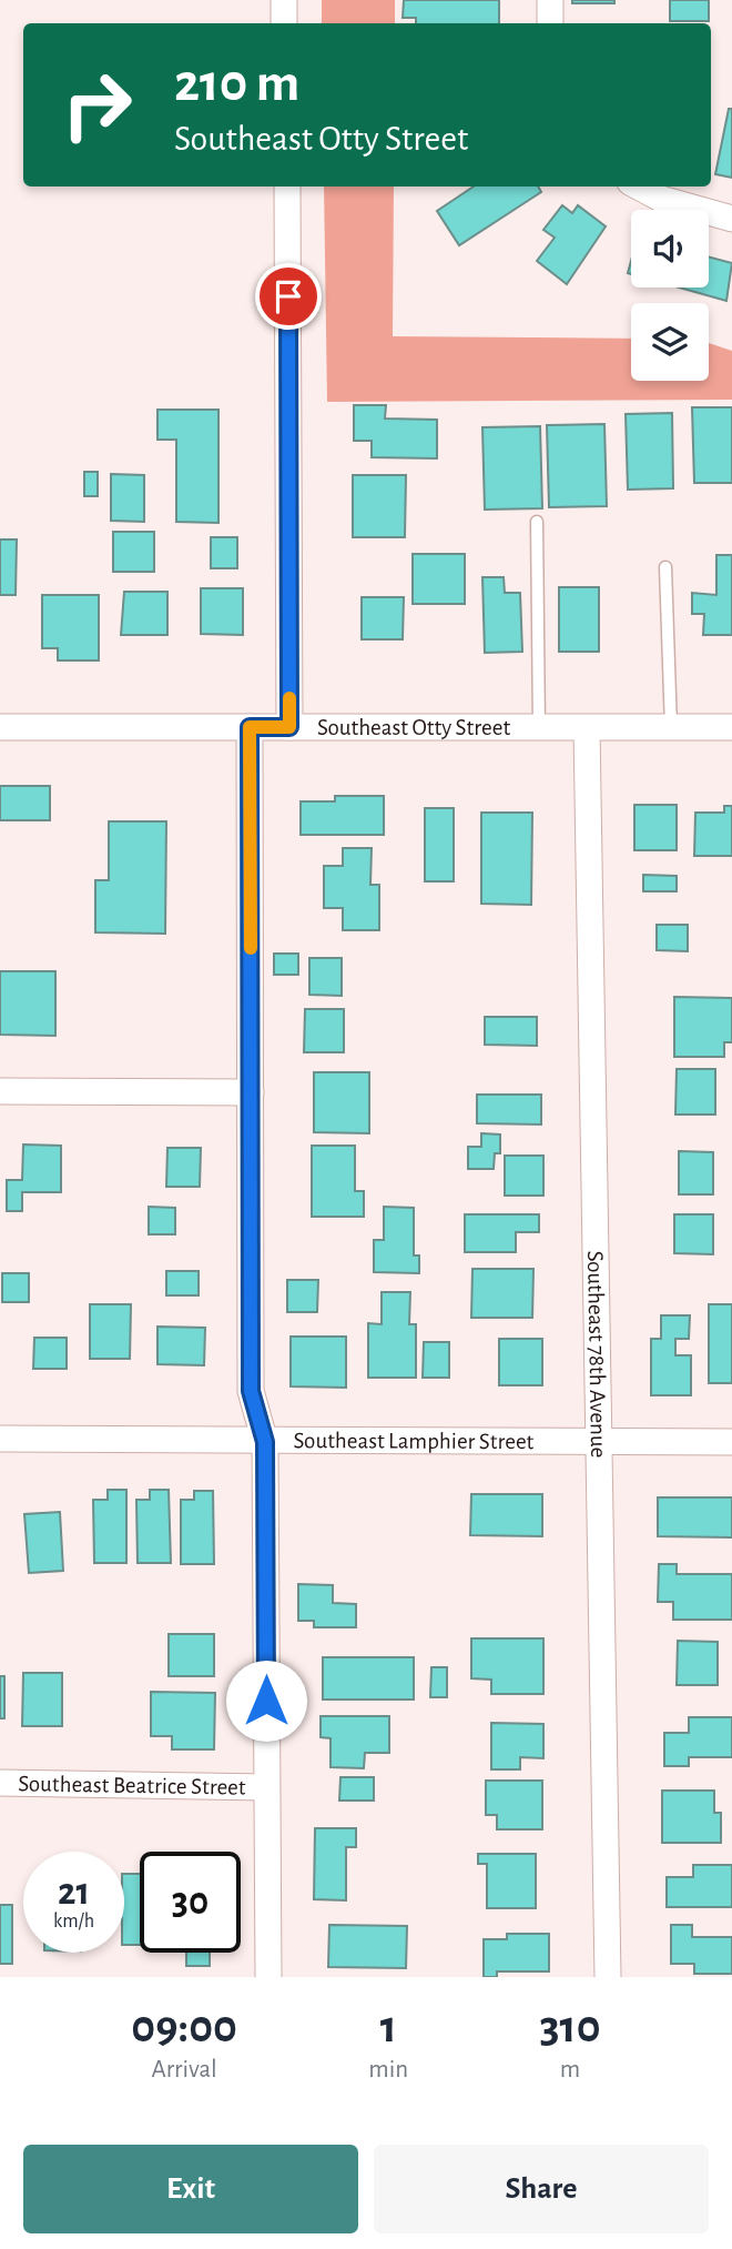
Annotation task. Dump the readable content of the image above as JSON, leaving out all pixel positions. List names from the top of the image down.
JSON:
{
  "streets": {
    "street": [
      "Southeast Otty Street",
      "Southeast 78th Avenue",
      "Southeast Lamphier Street",
      "Southeast Beatrice Street"
    ]
  },
  "crossings": [
    ["Southeast Otty Street", "Southeast 78th Avenue"],
    ["Southeast 78th Avenue", "Southeast Lamphier Street"]
  ],
  "page": {
    "turn": ["210 m", "Southeast Otty Street"],
    "speed": "21 km/h",
    "limit": "30",
    "eta": [
      "09:00",
      "Arrival",
      "1",
      "min",
      "310",
      "m"
    ],
    "buttons": ["Exit", "Share"]
  }
}
